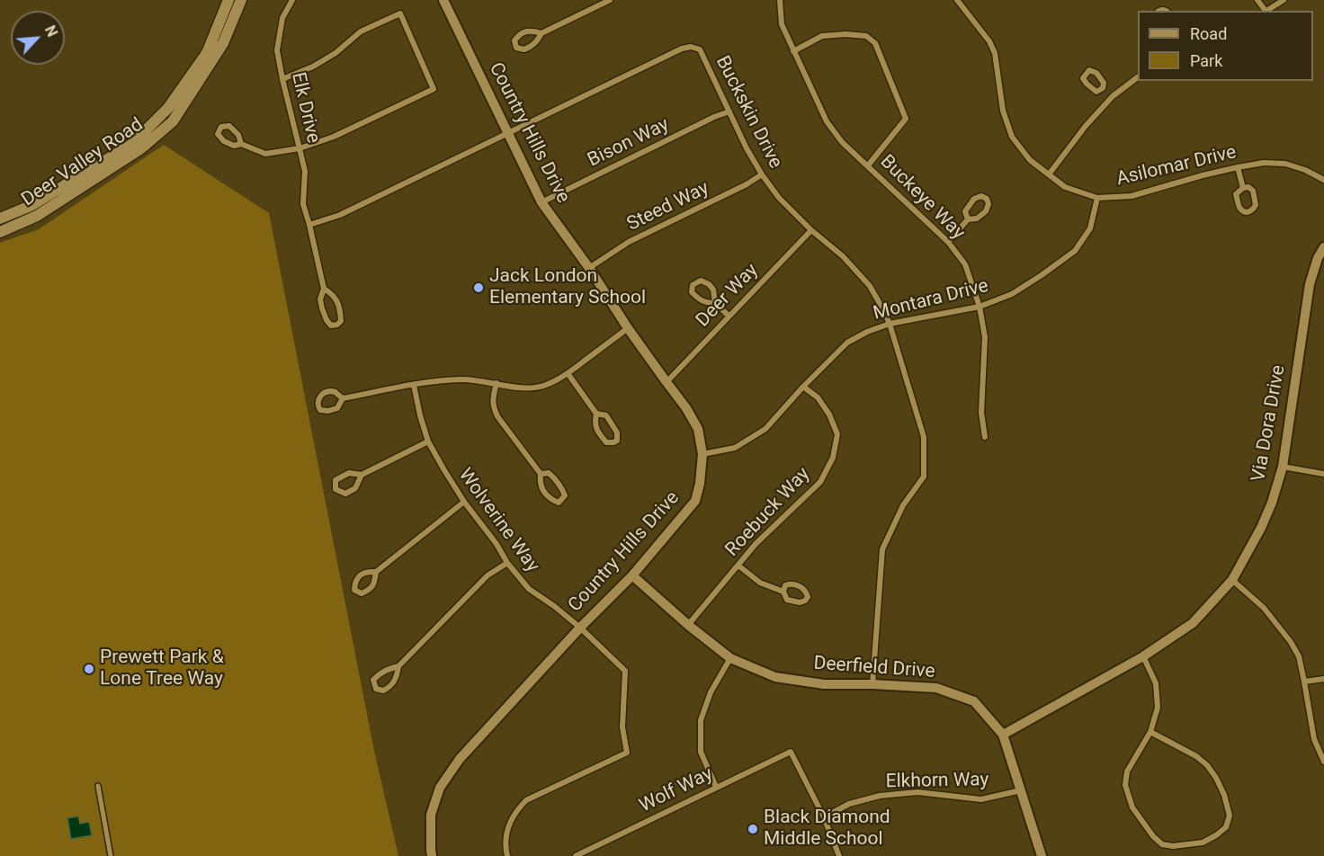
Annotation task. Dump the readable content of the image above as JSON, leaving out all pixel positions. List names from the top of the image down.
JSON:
{
  "streets": {
    "main road": ["Deer Valley Road"],
    "street": [
      "Elk Drive",
      "Buckskin Drive",
      "Country Hills Drive",
      "Bison Way",
      "Asilomar Drive",
      "Buckeye Way",
      "Steed Way",
      "Deer Way",
      "Montara Drive",
      "Via Dora Drive",
      "Roebuck Way",
      "Wolverine Way",
      "Deerfield Drive",
      "Elkhorn Way",
      "Wolf Way"
    ]
  },
  "crossings": [
    ["Elk Drive", "Buckskin Drive"],
    ["Buckskin Drive", "Country Hills Drive"],
    ["Buckskin Drive", "Bison Way"],
    ["Buckskin Drive", "Steed Way"],
    ["Buckskin Drive", "Deer Way"],
    ["Buckskin Drive", "Montara Drive"],
    ["Buckskin Drive", "Deerfield Drive"],
    ["Country Hills Drive", "Bison Way"],
    ["Country Hills Drive", "Steed Way"],
    ["Country Hills Drive", "Deer Way"],
    ["Country Hills Drive", "Montara Drive"],
    ["Country Hills Drive", "Wolverine Way"],
    ["Country Hills Drive", "Deerfield Drive"],
    ["Asilomar Drive", "Montara Drive"],
    ["Buckeye Way", "Montara Drive"],
    ["Montara Drive", "Roebuck Way"],
    ["Via Dora Drive", "Deerfield Drive"],
    ["Roebuck Way", "Deerfield Drive"],
    ["Deerfield Drive", "Elkhorn Way"],
    ["Elkhorn Way", "Wolf Way"]
  ],
  "places": ["Jack London Elementary School", "Prewett Park & Lone Tree Way", "Black Diamond Middle School"],
  "legend": ["Road", "Park"],
  "north": "top right"
}
